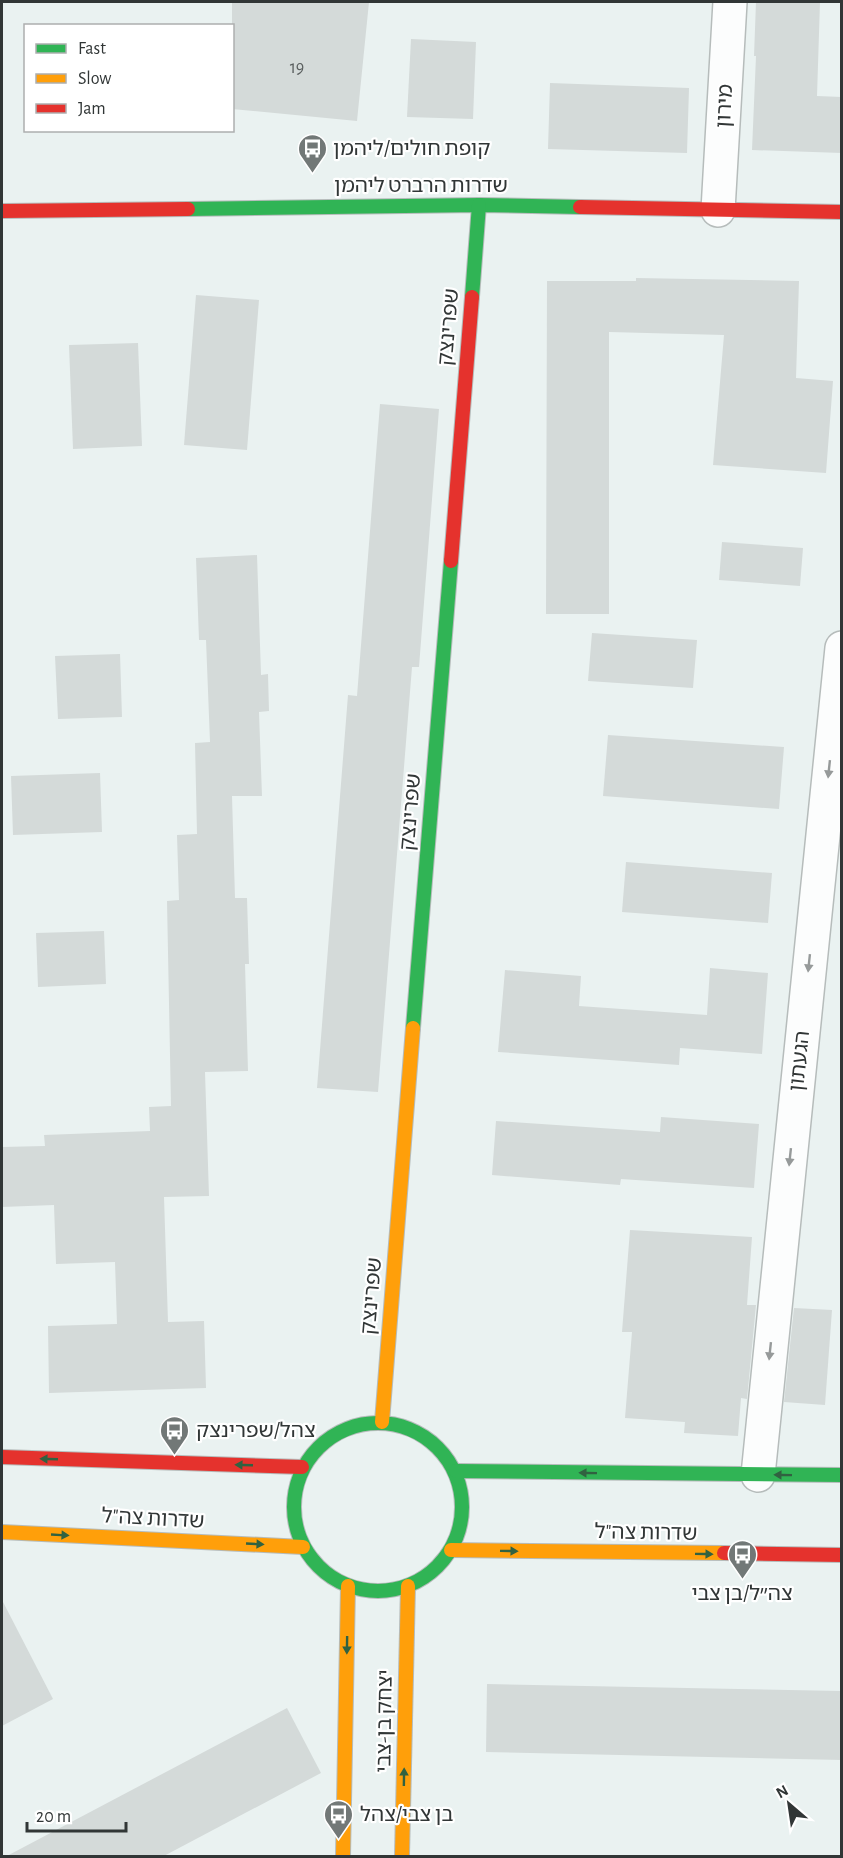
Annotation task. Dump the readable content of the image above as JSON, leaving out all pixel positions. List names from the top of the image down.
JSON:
{
  "streets": {
    "street": [
      "מירון",
      "שדרות הרברט ליהמן",
      "שפרינצק",
      "הגעתון",
      "שדרות צה\"ל",
      "יצחק בן-צבי"
    ]
  },
  "crossings": [
    ["מירון", "שדרות הרברט ליהמן"],
    ["שדרות הרברט ליהמן", "שפרינצק"],
    ["שפרינצק", "שדרות צה\"ל"],
    ["שפרינצק", "יצחק בן-צבי"],
    ["שדרות צה\"ל", "יצחק בן-צבי"]
  ],
  "one_way": ["הגעתון"],
  "places": {
    "bus stop": [
      "קופת חולים/ליהמן",
      "צהל/שפרינצק",
      "צה״ל/בן צבי",
      "בן צבי/צהל"
    ]
  },
  "house_numbers": ["19"],
  "legend": ["Fast", "Slow", "Jam"],
  "scale_bar": "20 m",
  "north": "top left"
}
